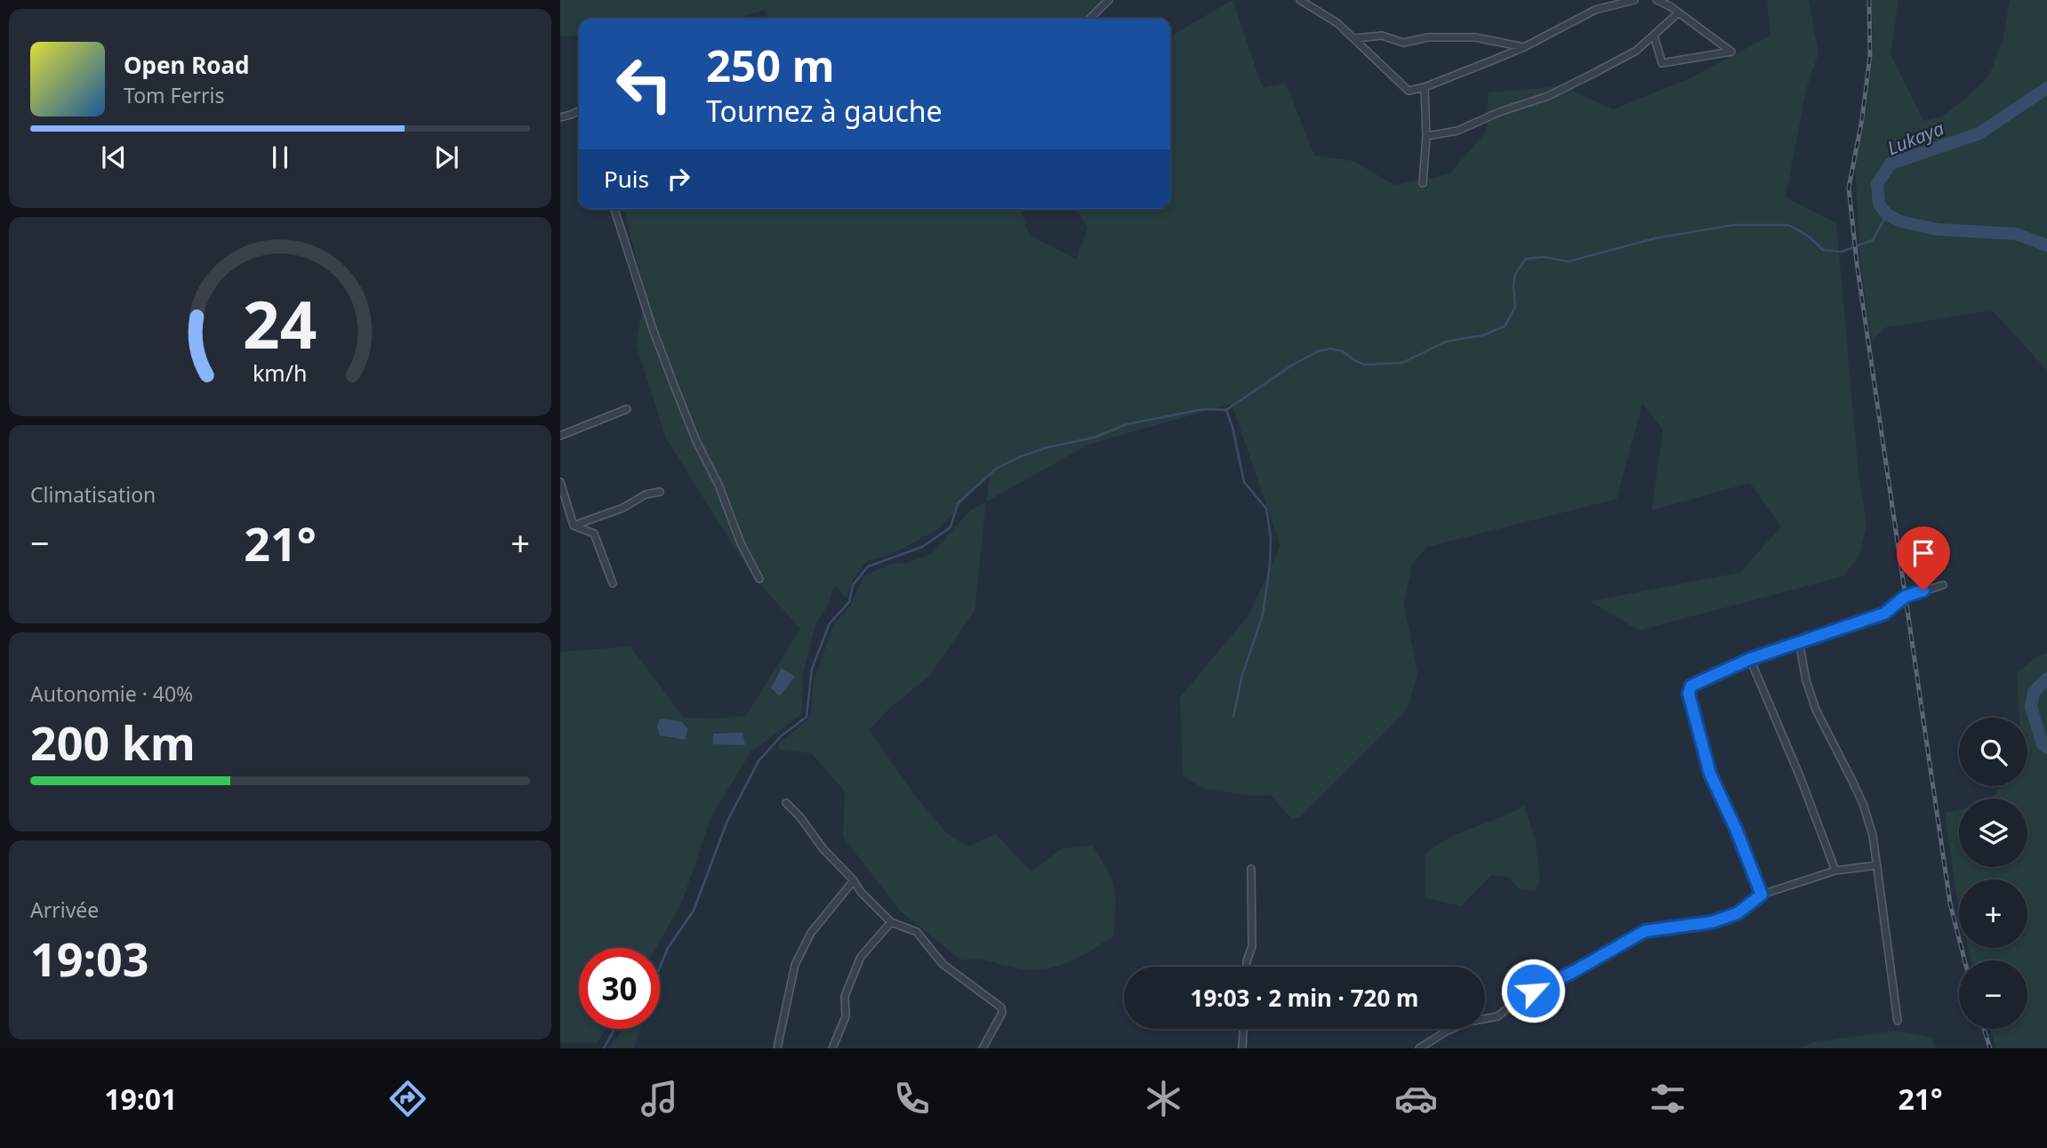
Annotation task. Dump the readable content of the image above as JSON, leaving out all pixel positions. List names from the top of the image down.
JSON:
{
  "water": ["Lukaya"],
  "page": {
    "turn": ["250 m", "Tournez à gauche"],
    "song": ["Open Road", "Tom Ferris"],
    "then": "Puis",
    "tile": [
      "Climatisation",
      ["Autonomie · 40%", "200 km"],
      ["Arrivée", "19:03"]
    ],
    "heat": ["−", "21°", "+"],
    "map_buttons": ["+", "−"],
    "limit": "30",
    "trip": "19:03 · 2 min · 720 m",
    "tabs": ["19:01", "21°"],
    "gauge": ["24", "km/h"]
  }
}
